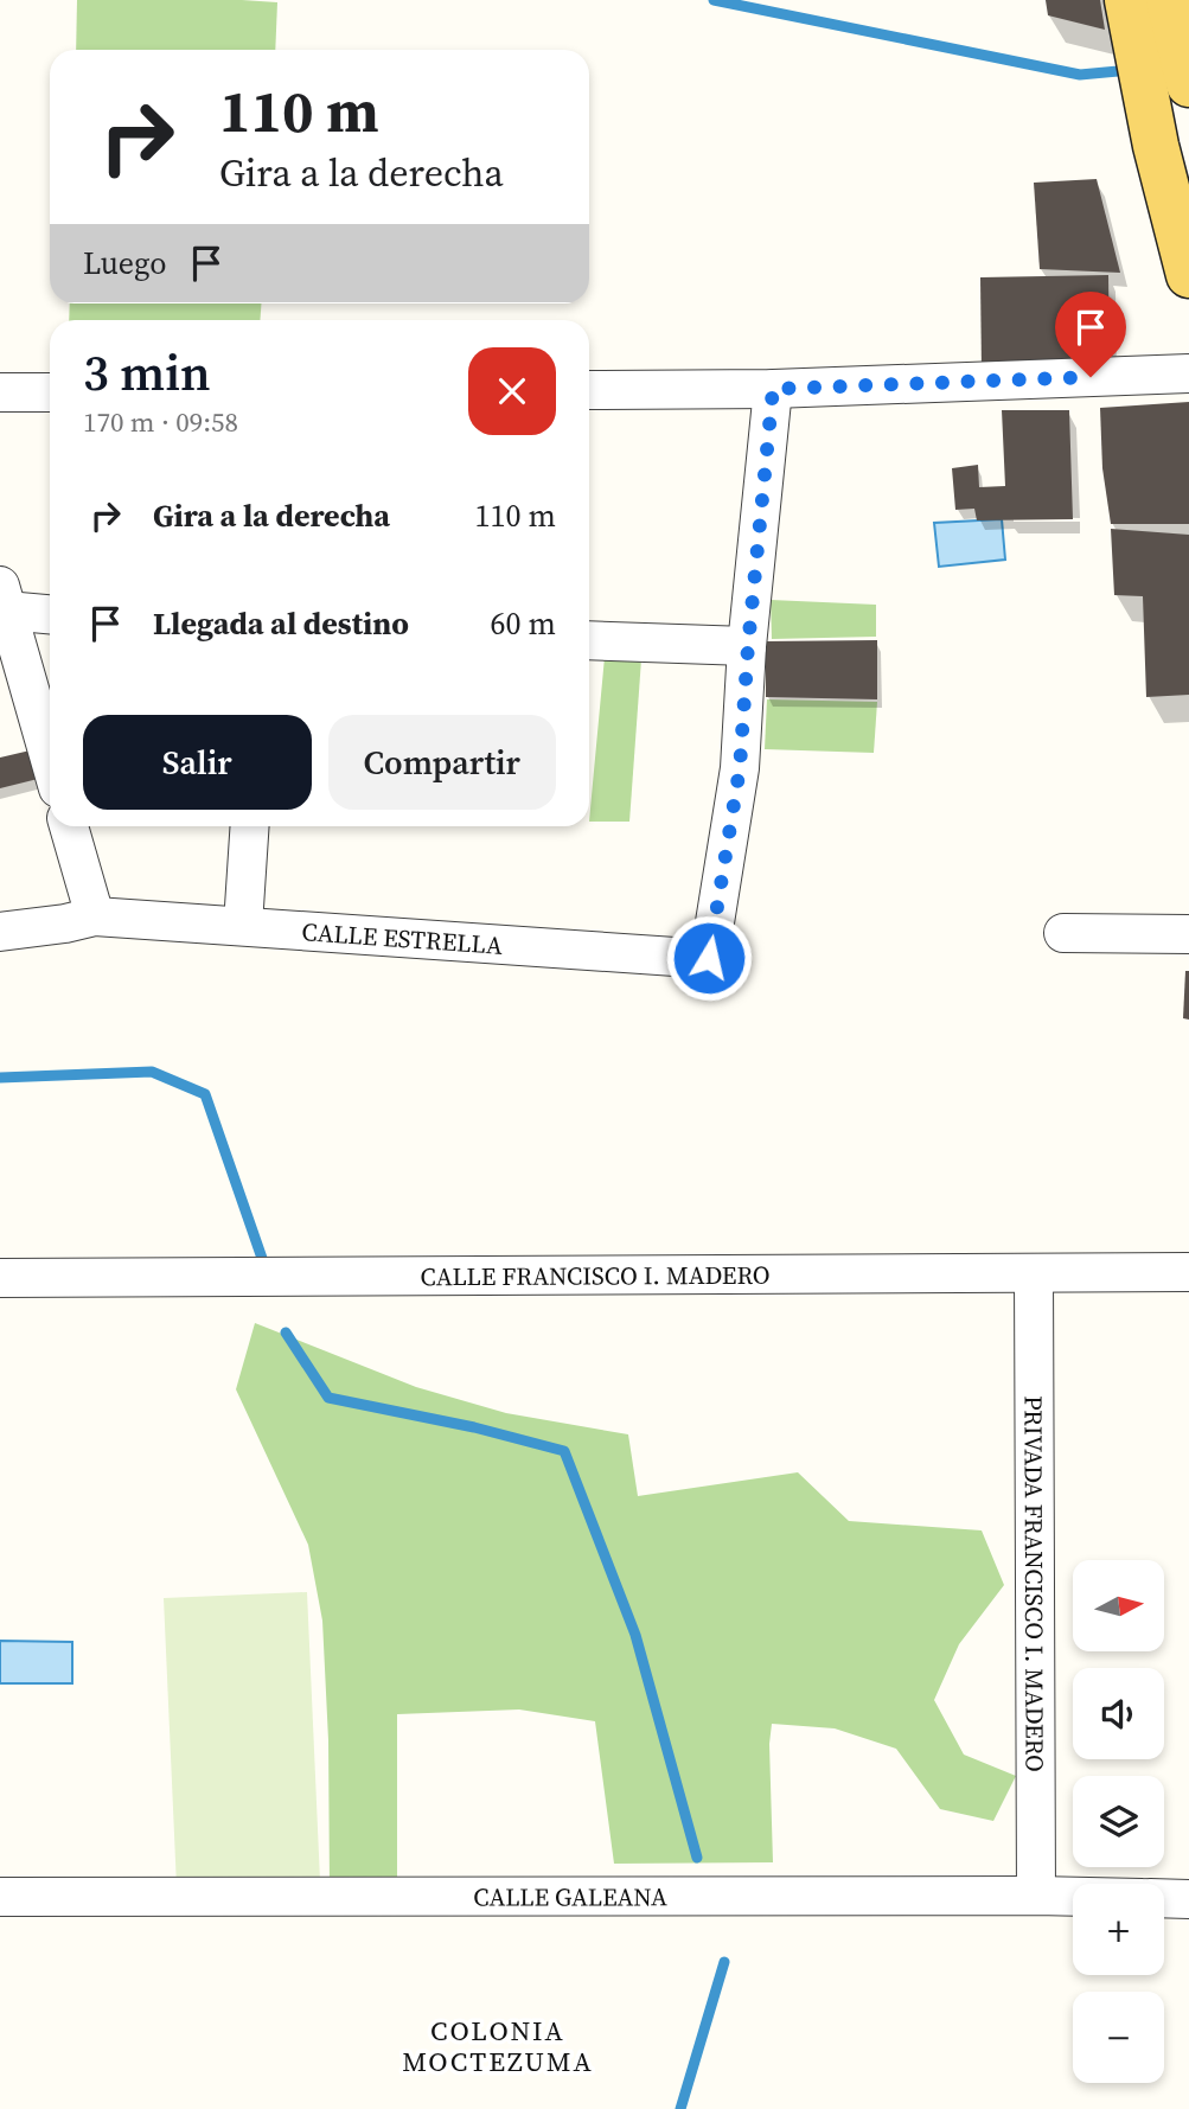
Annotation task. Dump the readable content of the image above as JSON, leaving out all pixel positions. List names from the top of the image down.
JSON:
{
  "streets": {
    "street": [
      "CALLE ESTRELLA",
      "CALLE FRANCISCO I. MADERO",
      "PRIVADA FRANCISCO I. MADERO",
      "CALLE GALEANA"
    ]
  },
  "crossings": [
    ["CALLE FRANCISCO I. MADERO", "PRIVADA FRANCISCO I. MADERO"],
    ["PRIVADA FRANCISCO I. MADERO", "CALLE GALEANA"]
  ],
  "districts": ["COLONIA MOCTEZUMA"],
  "north": "right",
  "page": {
    "turn": ["110 m", "Gira a la derecha"],
    "then": "Luego",
    "heading": ["3 min", "170 m · 09:58"],
    "list": [
      {
        "name": "Gira a la derecha",
        "value": "110 m"
      },
      {
        "name": "Llegada al destino",
        "value": "60 m"
      }
    ],
    "buttons": ["Salir", "Compartir"],
    "map_buttons": ["+", "−"]
  }
}
